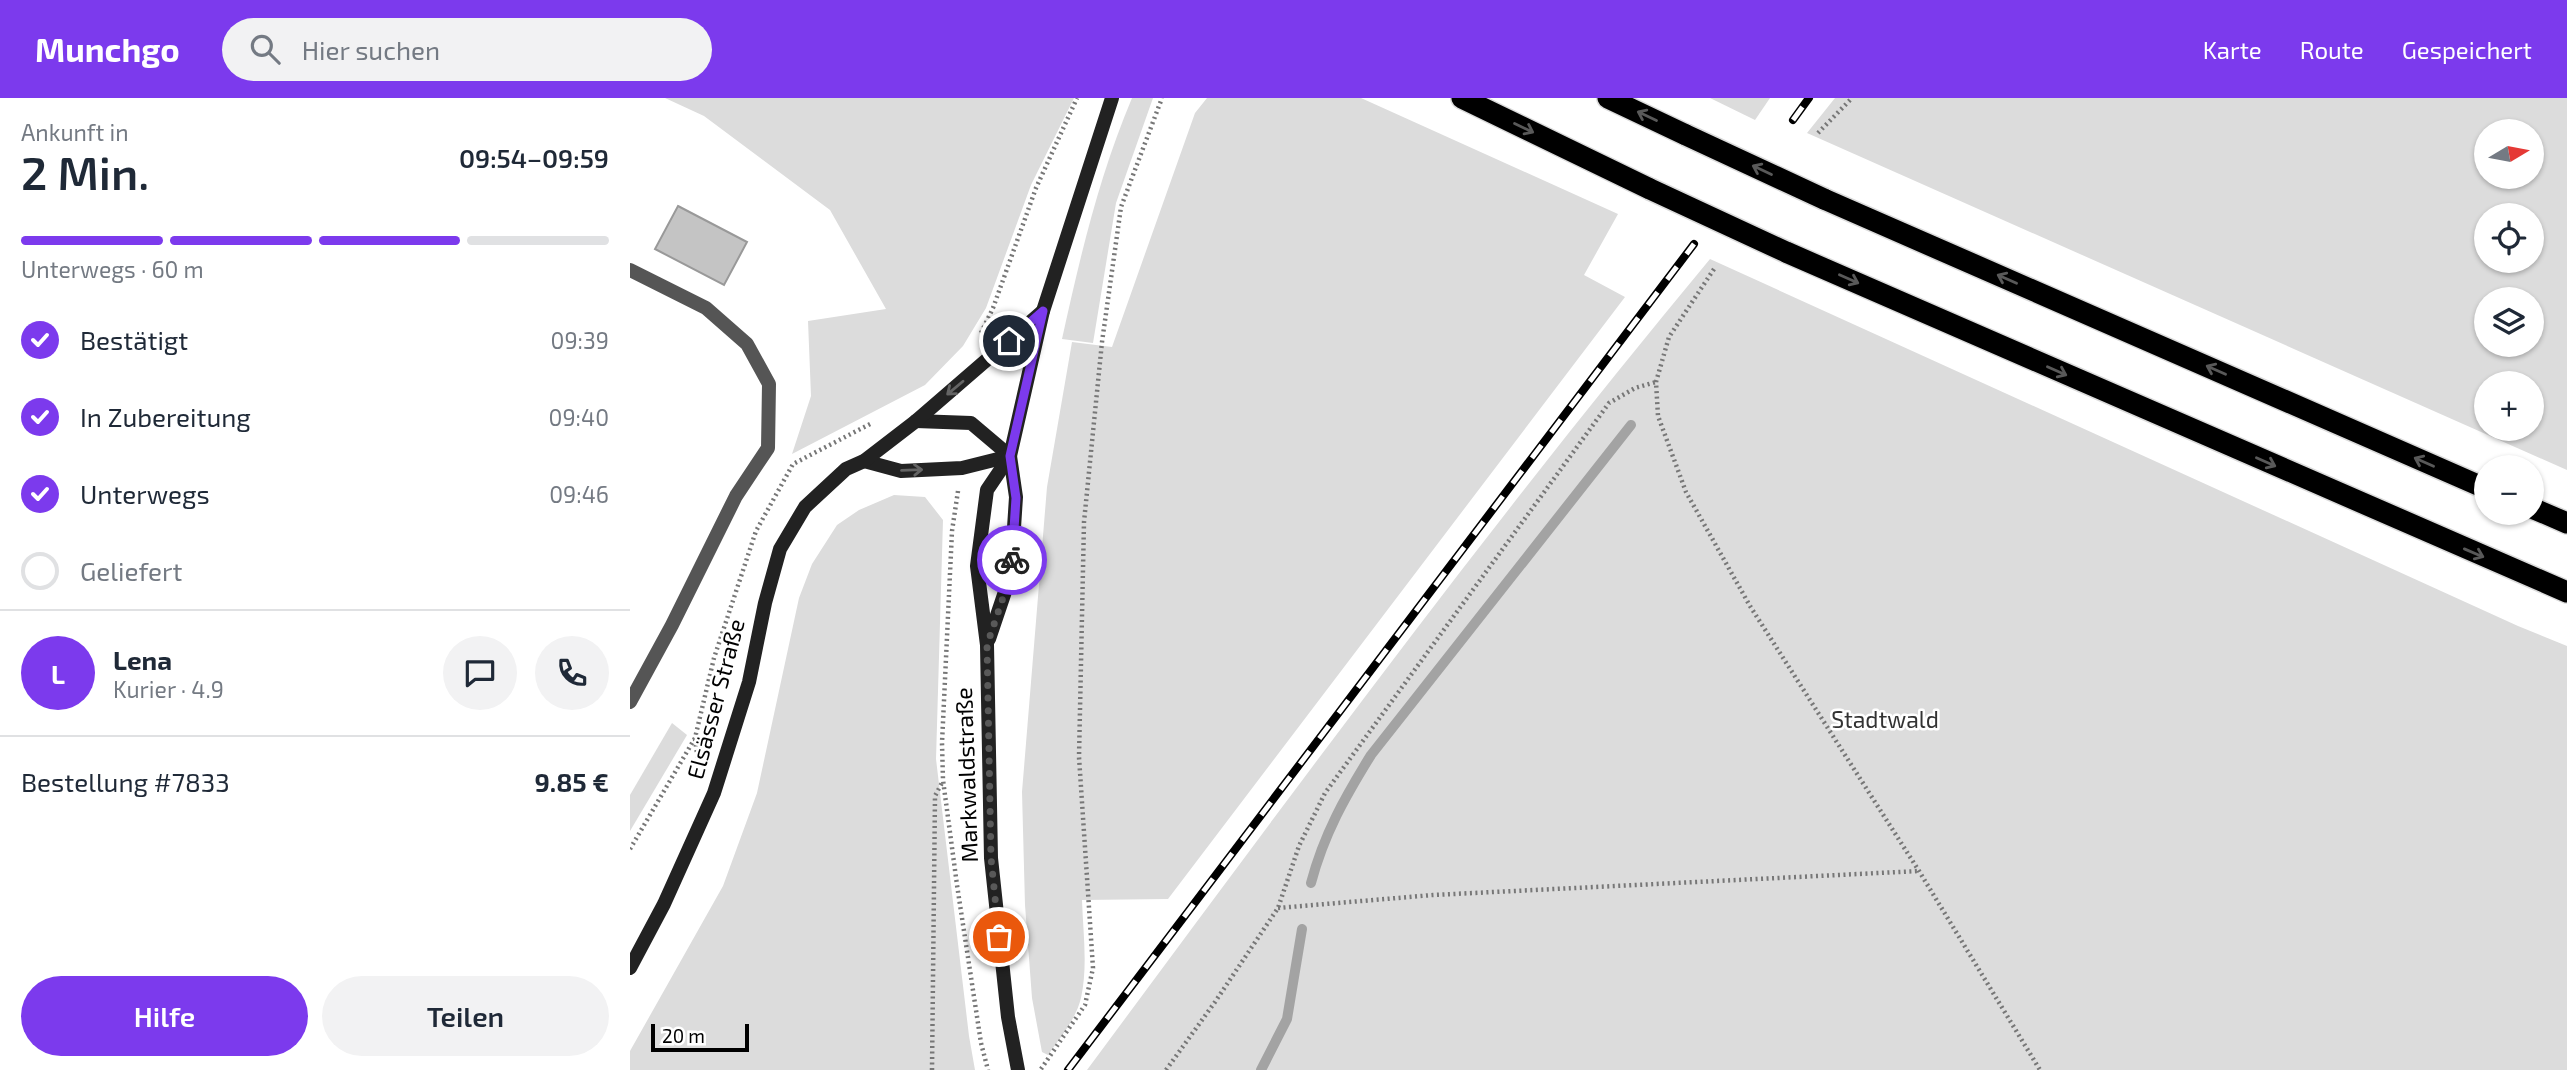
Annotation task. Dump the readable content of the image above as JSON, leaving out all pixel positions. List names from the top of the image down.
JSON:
{
  "streets": {
    "main road": ["Elsässer Straße", "Markwaldstraße"]
  },
  "parks": ["Stadtwald"],
  "scale_bar": "20 m",
  "north": "right",
  "page": {
    "header": "Munchgo",
    "search": "Hier suchen",
    "nav": ["Karte", "Route", "Gespeichert"],
    "heading": ["2 Min.", "Ankunft in", "09:54–09:59"],
    "panel": [
      "Lena",
      "Kurier · 4.9",
      "Bestellung #7833",
      "9.85 €"
    ],
    "map_buttons": ["+", "−"],
    "bar": "Unterwegs · 60 m",
    "list": [
      ["Bestätigt", "09:39"],
      ["In Zubereitung", "09:40"],
      ["Unterwegs", "09:46"],
      "Geliefert"
    ],
    "round": "L",
    "buttons": ["Hilfe", "Teilen"],
    "scale": "20 m"
  }
}
